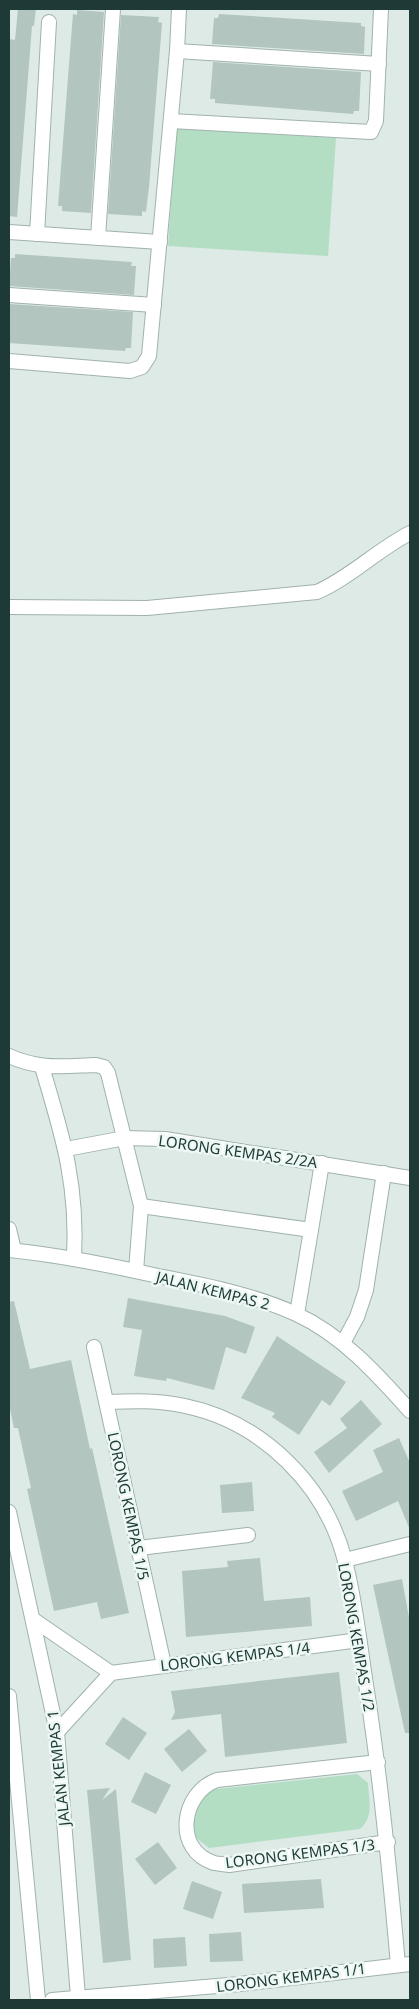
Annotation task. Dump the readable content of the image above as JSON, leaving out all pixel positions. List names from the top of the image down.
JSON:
{
  "streets": {
    "street": [
      "LORONG KEMPAS 2/2A",
      "JALAN KEMPAS 2",
      "LORONG KEMPAS 1/5",
      "LORONG KEMPAS 1/2",
      "LORONG KEMPAS 1/4",
      "JALAN KEMPAS 1",
      "LORONG KEMPAS 1/3",
      "LORONG KEMPAS 1/1"
    ]
  },
  "crossings": [
    ["LORONG KEMPAS 1/5", "LORONG KEMPAS 1/2"],
    ["LORONG KEMPAS 1/5", "LORONG KEMPAS 1/4"],
    ["LORONG KEMPAS 1/2", "LORONG KEMPAS 1/4"],
    ["LORONG KEMPAS 1/2", "LORONG KEMPAS 1/3"],
    ["LORONG KEMPAS 1/2", "LORONG KEMPAS 1/1"],
    ["JALAN KEMPAS 1", "LORONG KEMPAS 1/1"]
  ]
}
